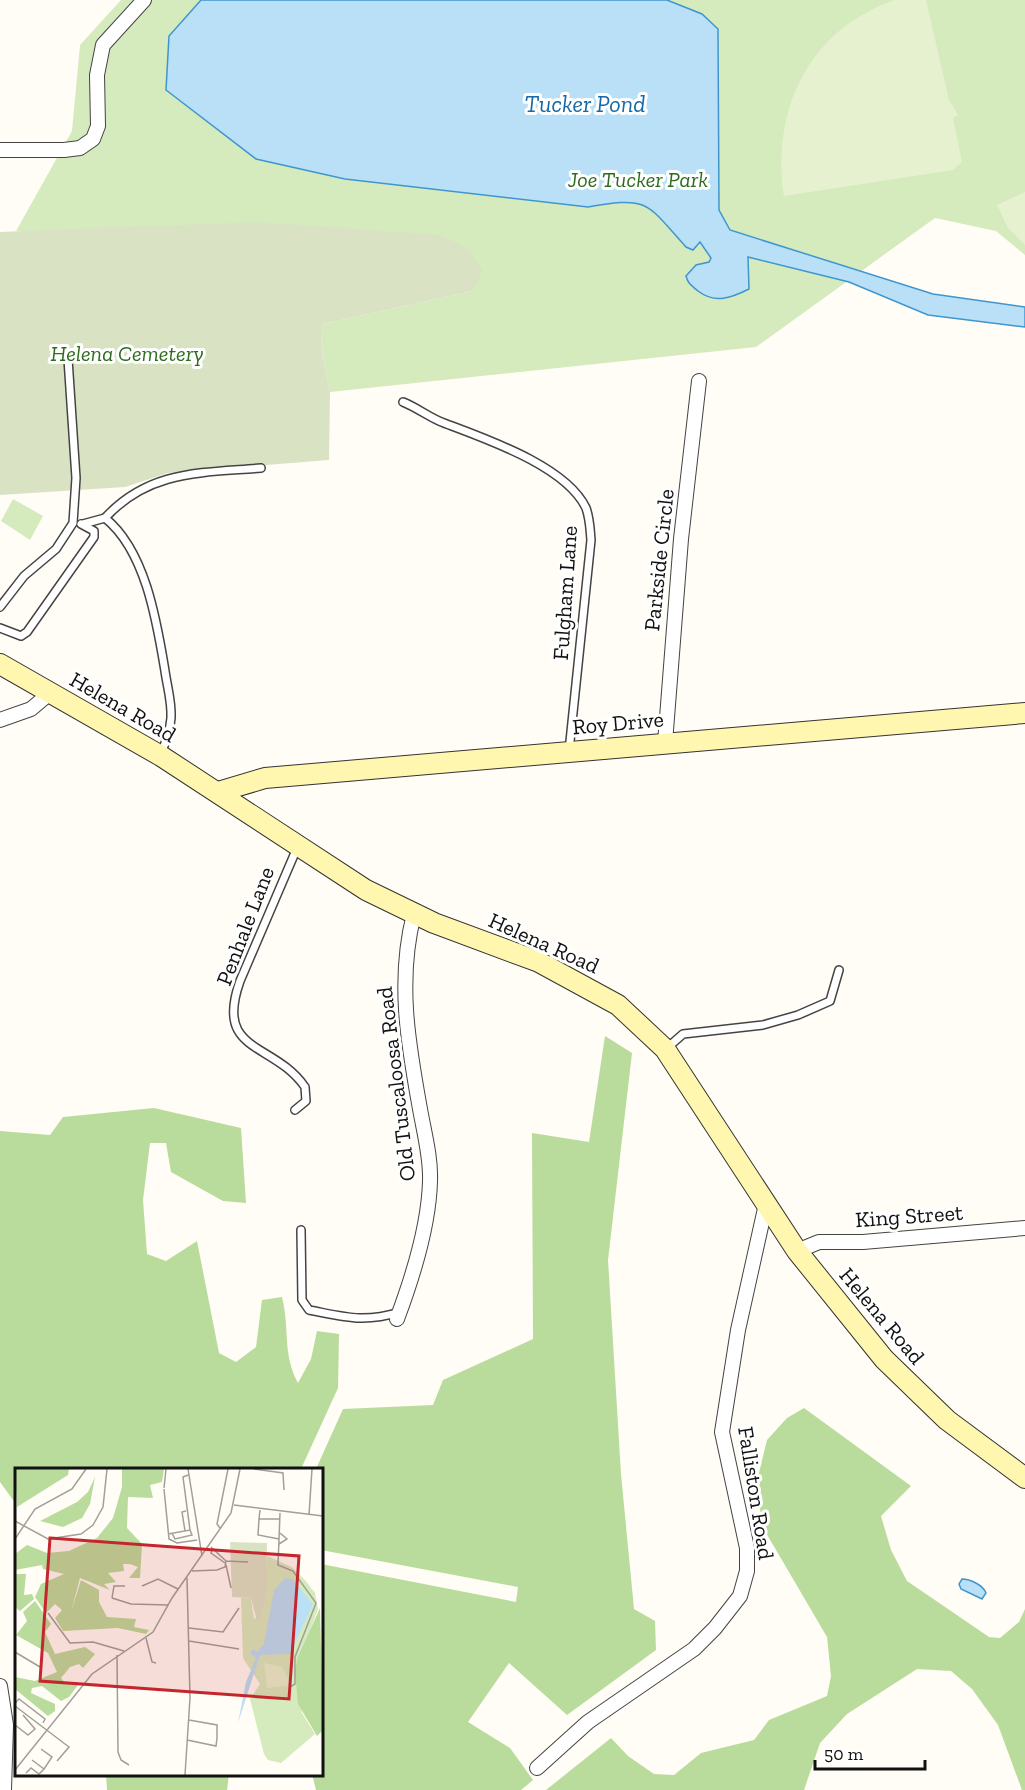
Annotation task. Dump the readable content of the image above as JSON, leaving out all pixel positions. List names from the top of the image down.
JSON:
{
  "streets": {
    "main road": ["Helena Road", "Roy Drive"],
    "street": [
      "Parkside Circle",
      "Old Tuscaloosa Road",
      "King Street",
      "Falliston Road"
    ],
    "lane": ["Fulgham Lane", "Penhale Lane"]
  },
  "crossings": [
    ["Parkside Circle", "Roy Drive"],
    ["Fulgham Lane", "Roy Drive"],
    ["Helena Road", "Roy Drive"],
    ["Helena Road", "Penhale Lane"],
    ["Helena Road", "Old Tuscaloosa Road"],
    ["Helena Road", "King Street"],
    ["Helena Road", "Falliston Road"]
  ],
  "water": ["Tucker Pond"],
  "parks": ["Joe Tucker Park", "Helena Cemetery"],
  "scale_bar": "50 m"
}
